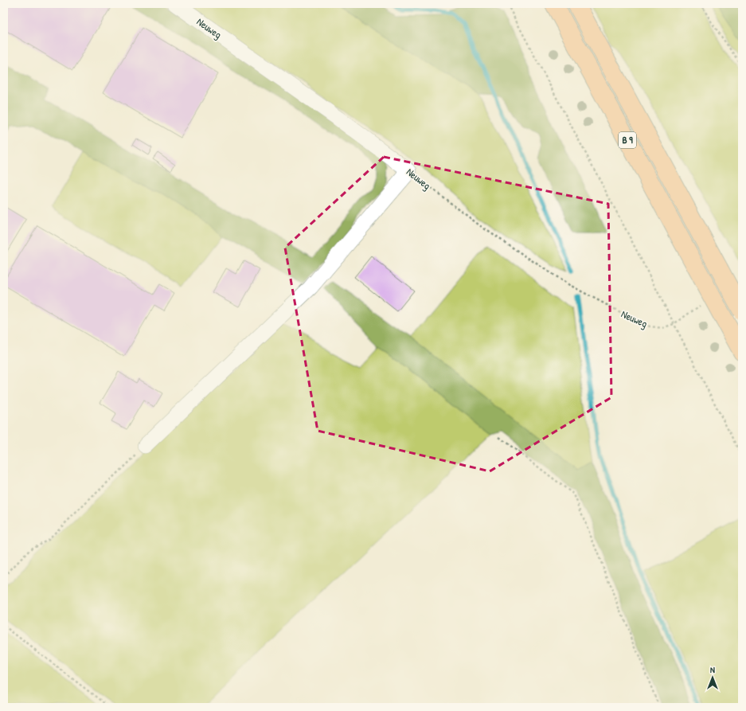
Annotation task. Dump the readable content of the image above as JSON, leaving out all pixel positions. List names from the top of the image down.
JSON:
{
  "streets": {
    "highway": ["B 9"],
    "lane": ["Neuweg"]
  },
  "north": "top"
}
